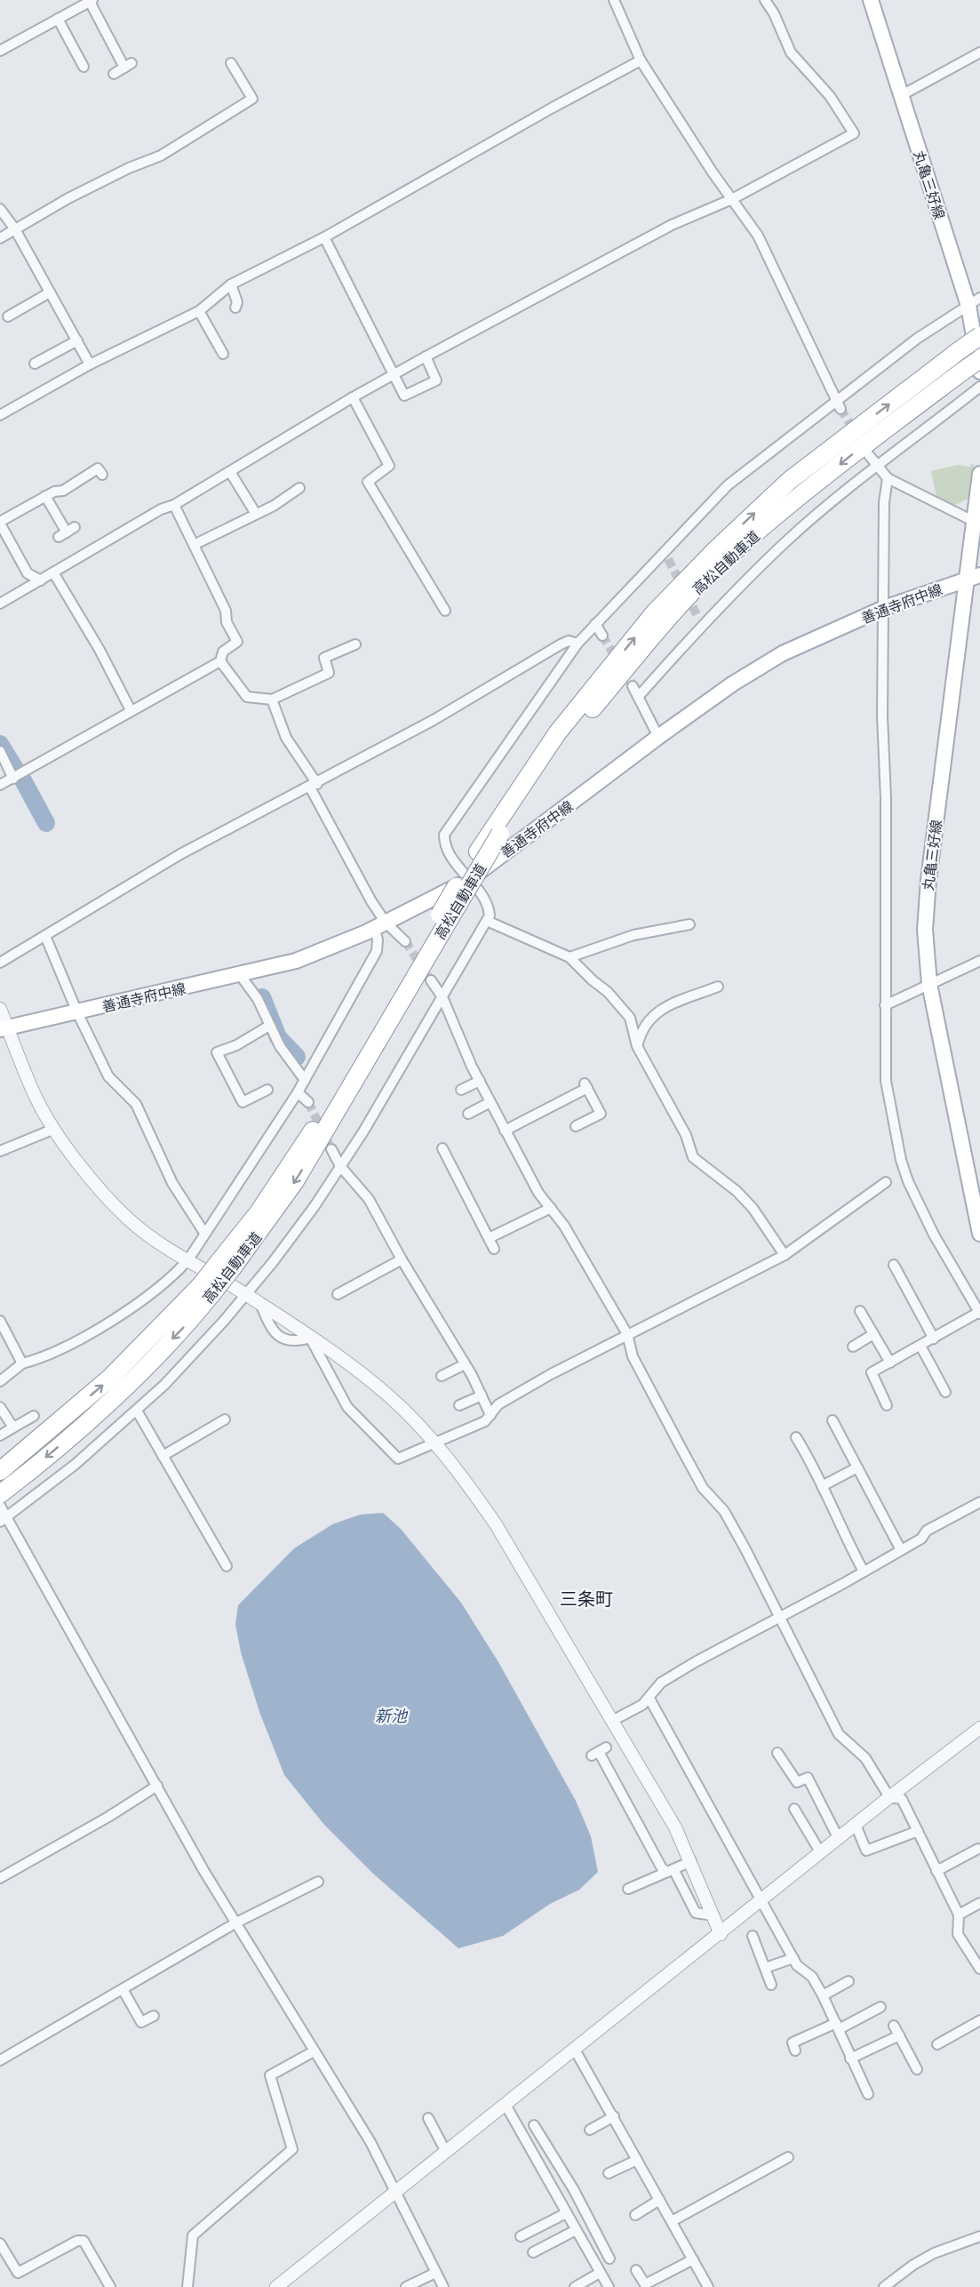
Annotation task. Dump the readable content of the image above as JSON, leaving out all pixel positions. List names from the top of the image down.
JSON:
{
  "streets": {
    "highway": ["高松自動車道"],
    "main road": ["丸亀三好線", "善通寺府中線"]
  },
  "crossings": [
    ["丸亀三好線", "善通寺府中線"]
  ],
  "districts": ["三条町"],
  "water": ["新池"]
}
